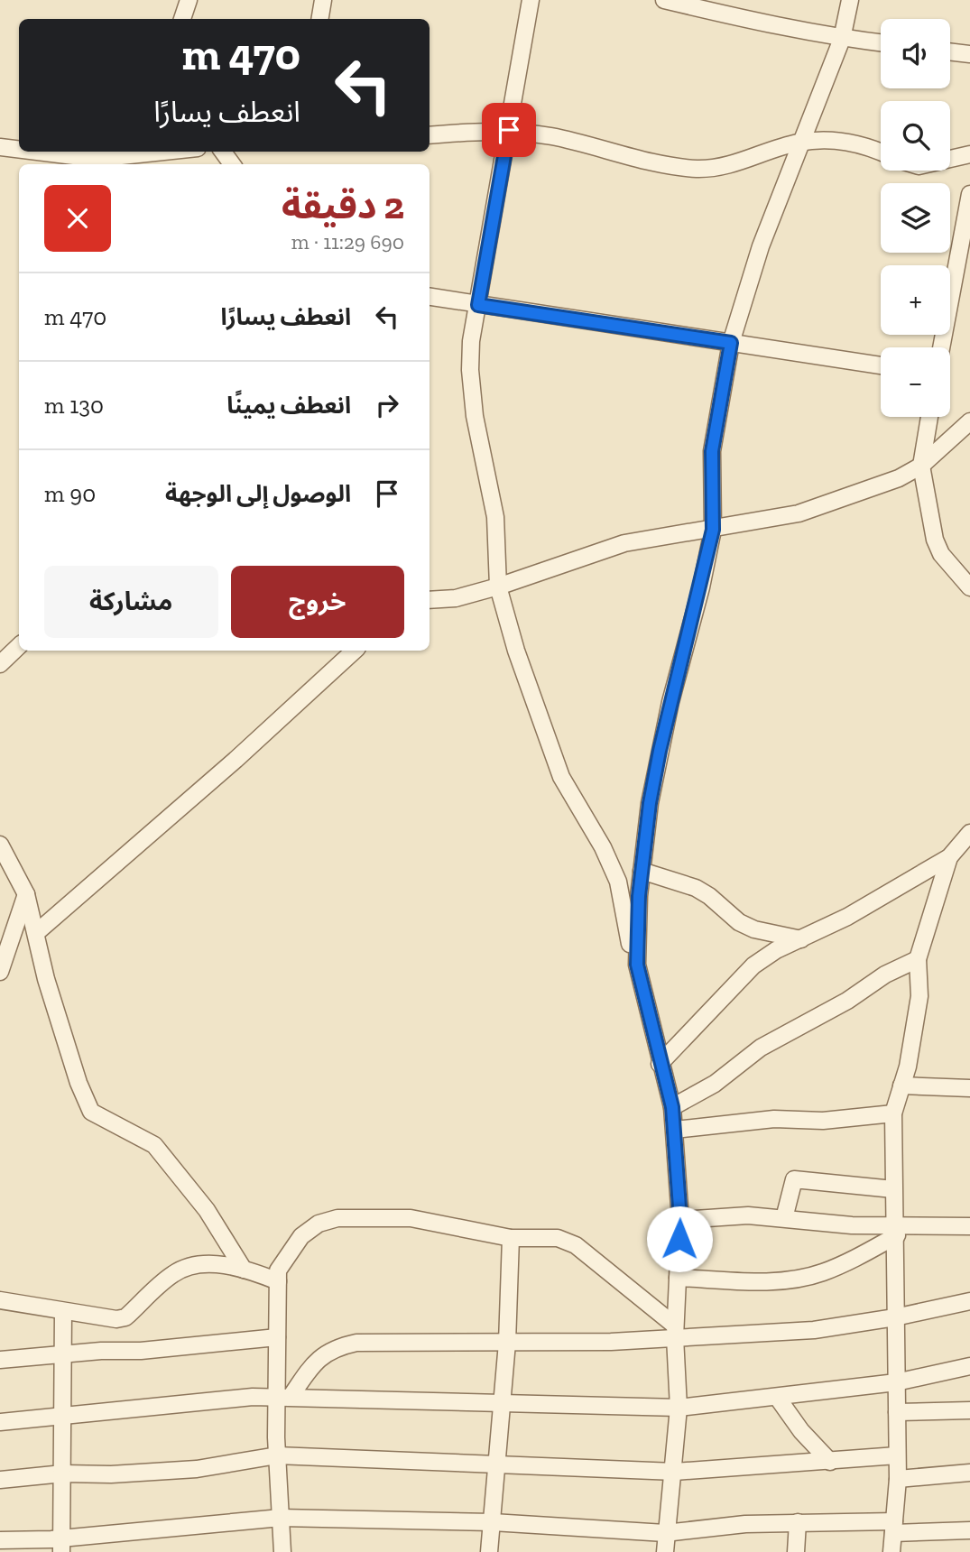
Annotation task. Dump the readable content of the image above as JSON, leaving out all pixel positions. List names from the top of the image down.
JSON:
{
  "page": {
    "map_buttons": ["+", "−"],
    "turn": ["470 m", "انعطف يسارًا"],
    "heading": ["2 دقيقة", "690 m · 11:29"],
    "list": [
      {
        "name": "انعطف يسارًا",
        "value": "470 m"
      },
      {
        "name": "انعطف يمينًا",
        "value": "130 m"
      },
      {
        "name": "الوصول إلى الوجهة",
        "value": "90 m"
      }
    ],
    "buttons": ["خروج", "مشاركة"]
  }
}
